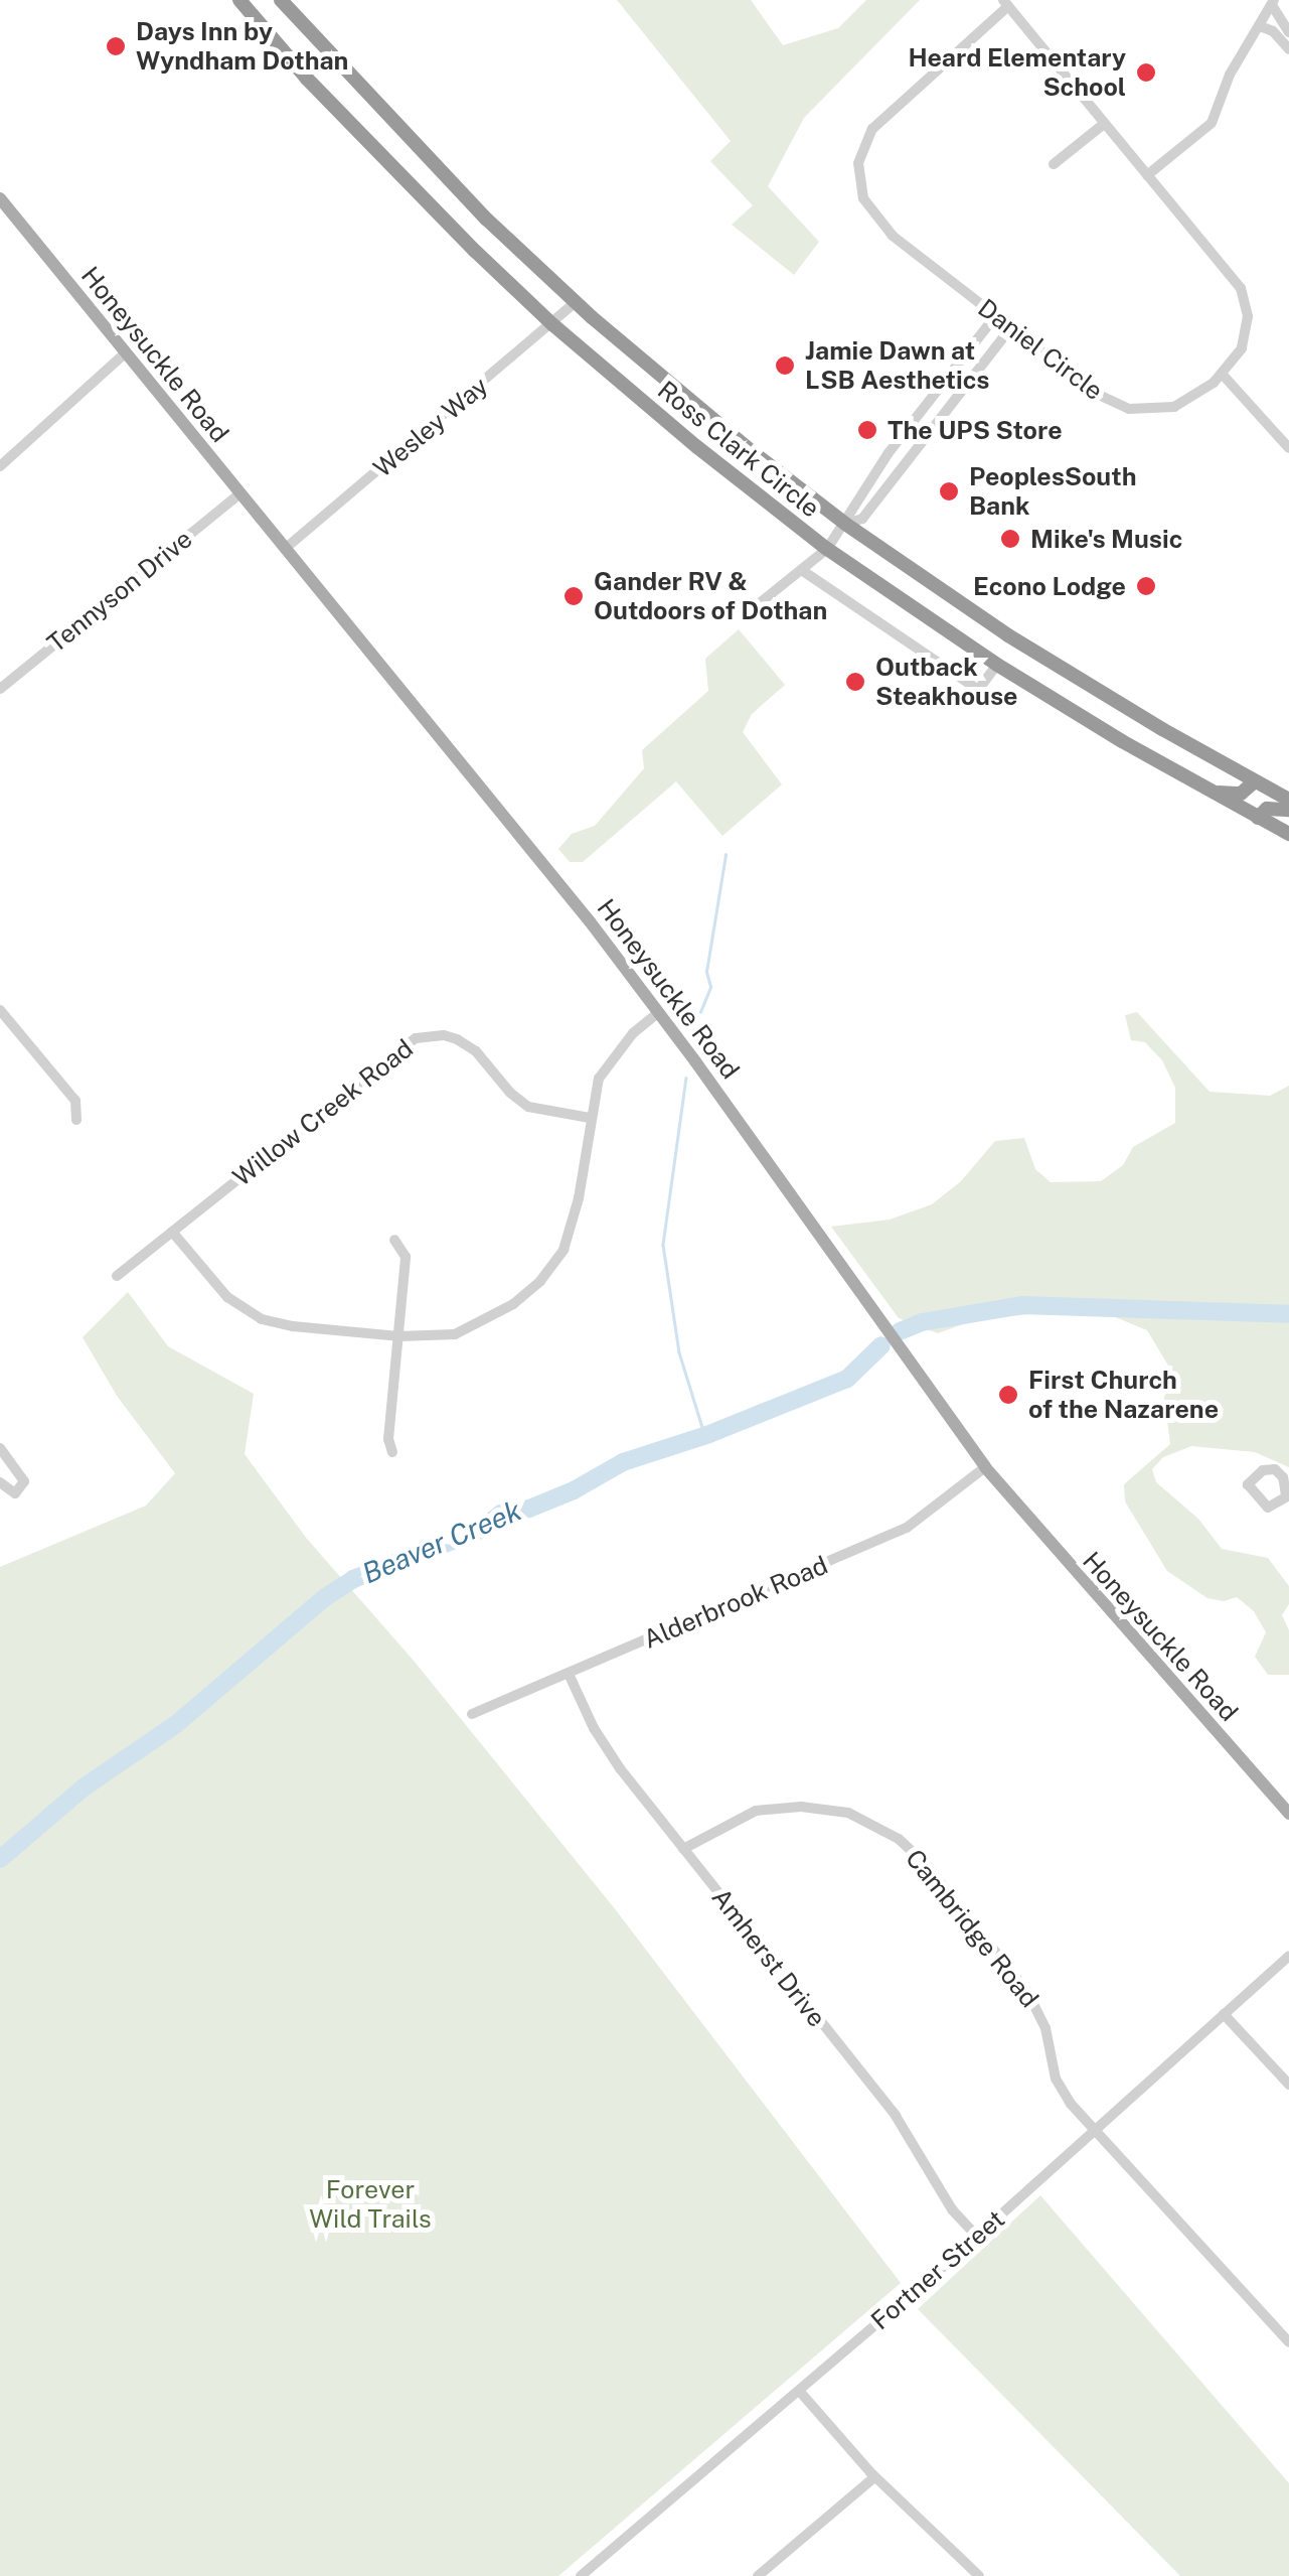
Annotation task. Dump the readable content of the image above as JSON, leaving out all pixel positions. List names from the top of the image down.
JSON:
{
  "streets": {
    "highway": ["Ross Clark Circle"],
    "main road": ["Honeysuckle Road"],
    "street": [
      "Daniel Circle",
      "Wesley Way",
      "Tennyson Drive",
      "Willow Creek Road",
      "Alderbrook Road",
      "Cambridge Road",
      "Amherst Drive",
      "Fortner Street"
    ]
  },
  "crossings": [
    ["Honeysuckle Road", "Wesley Way"],
    ["Honeysuckle Road", "Tennyson Drive"],
    ["Honeysuckle Road", "Alderbrook Road"],
    ["Wesley Way", "Ross Clark Circle"],
    ["Alderbrook Road", "Amherst Drive"],
    ["Cambridge Road", "Amherst Drive"],
    ["Cambridge Road", "Fortner Street"],
    ["Amherst Drive", "Fortner Street"]
  ],
  "water": ["Beaver Creek"],
  "parks": ["Forever Wild Trails"],
  "places": [
    "Days Inn by Wyndham Dothan",
    "Heard Elementary School",
    "Jamie Dawn at LSB Aesthetics",
    "The UPS Store",
    "PeoplesSouth Bank",
    "Mike's Music",
    "Econo Lodge",
    "Gander RV & Outdoors of Dothan",
    "Outback Steakhouse",
    "First Church of the Nazarene"
  ]
}
